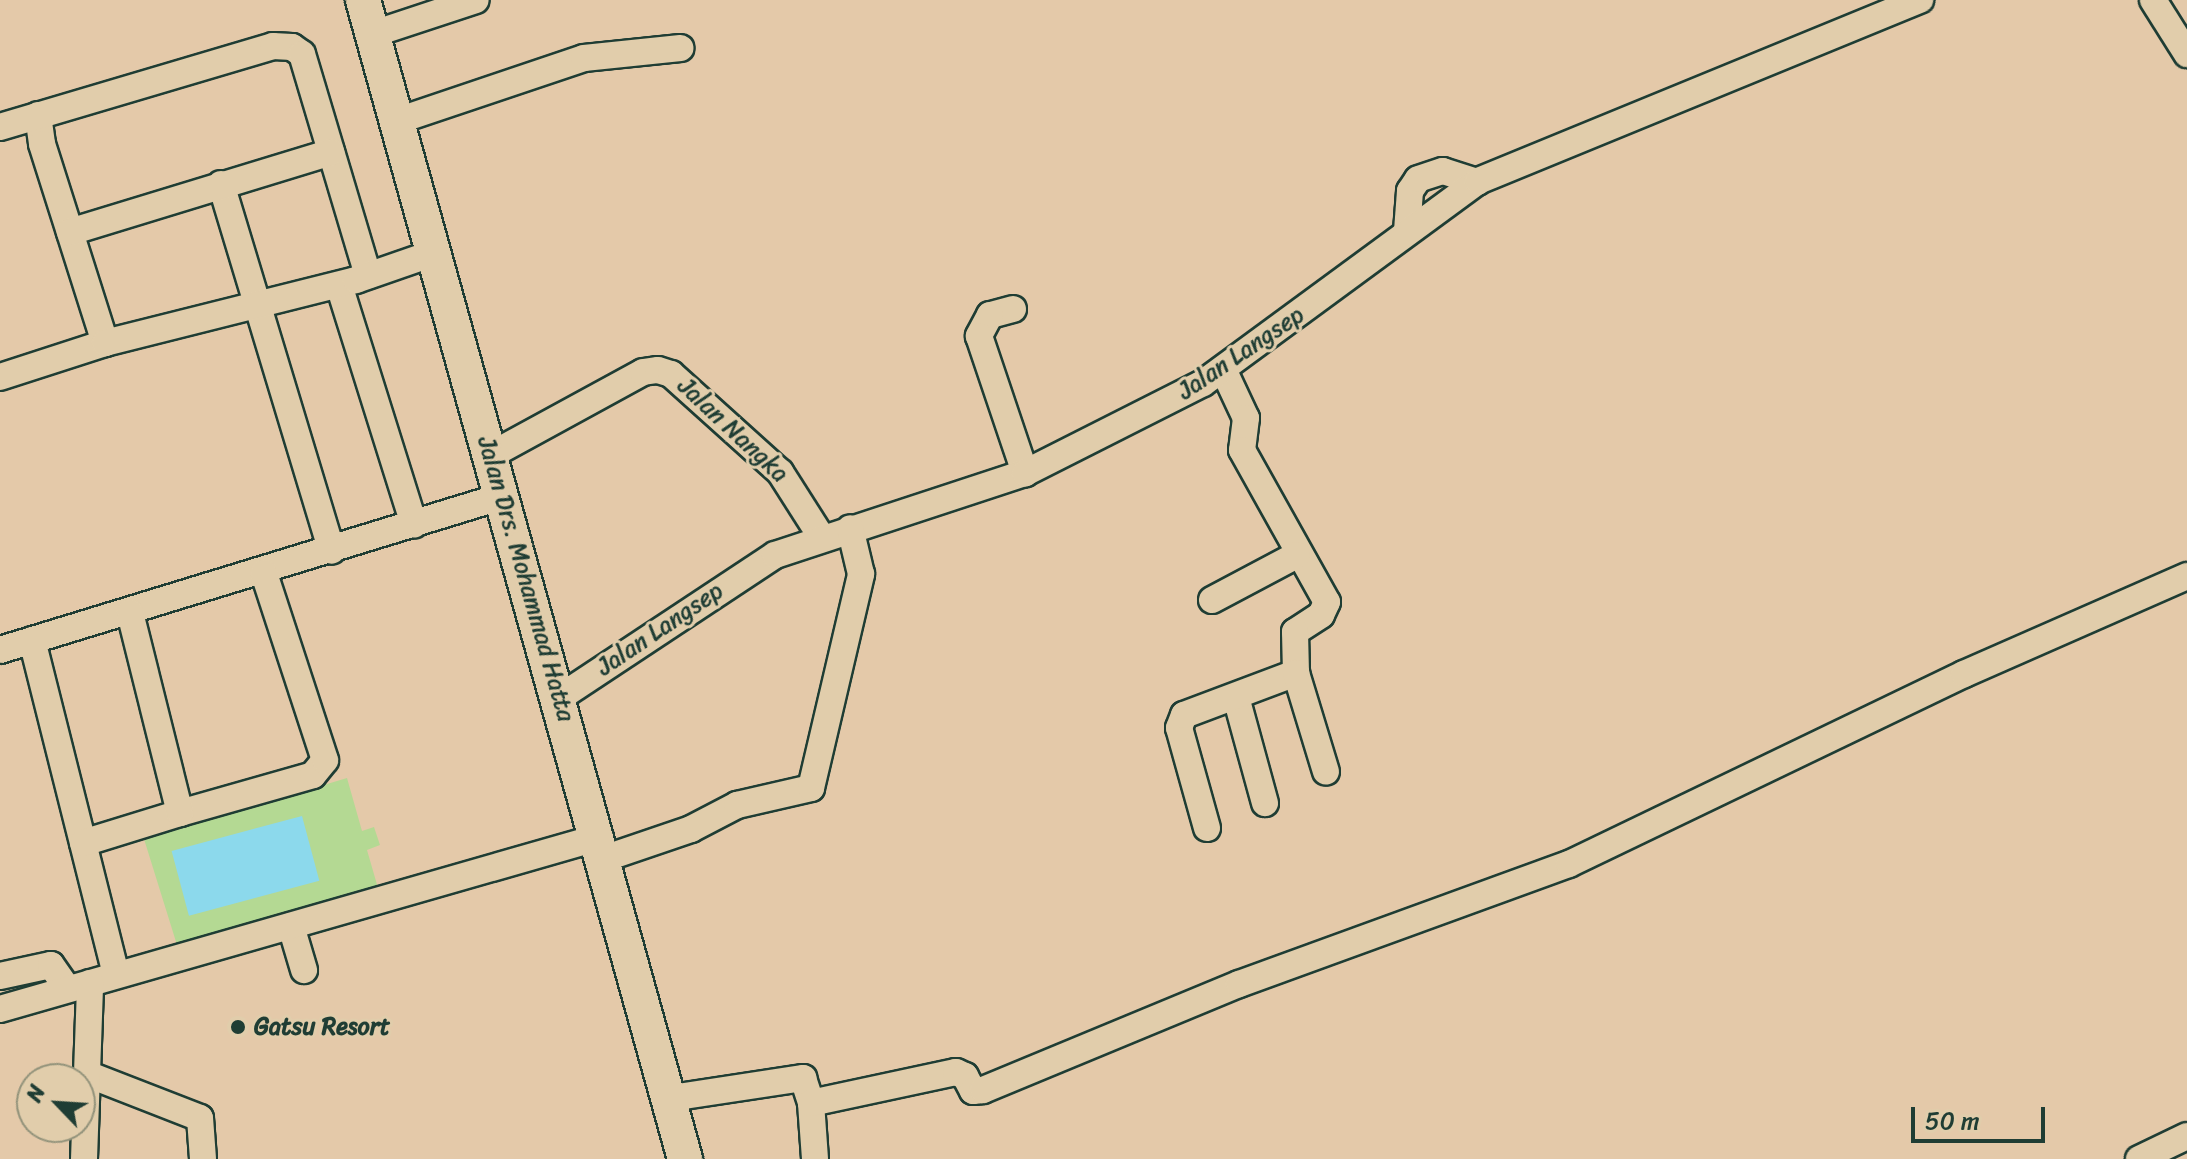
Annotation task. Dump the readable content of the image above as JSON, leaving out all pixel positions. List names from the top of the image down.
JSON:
{
  "streets": {
    "main road": ["Jalan Drs. Mohammad Hatta"],
    "street": ["Jalan Langsep", "Jalan Nangka"]
  },
  "crossings": [
    ["Jalan Langsep", "Jalan Nangka"],
    ["Jalan Langsep", "Jalan Drs. Mohammad Hatta"],
    ["Jalan Nangka", "Jalan Drs. Mohammad Hatta"]
  ],
  "places": ["Gatsu Resort"],
  "scale_bar": "50 m",
  "north": "top left"
}
